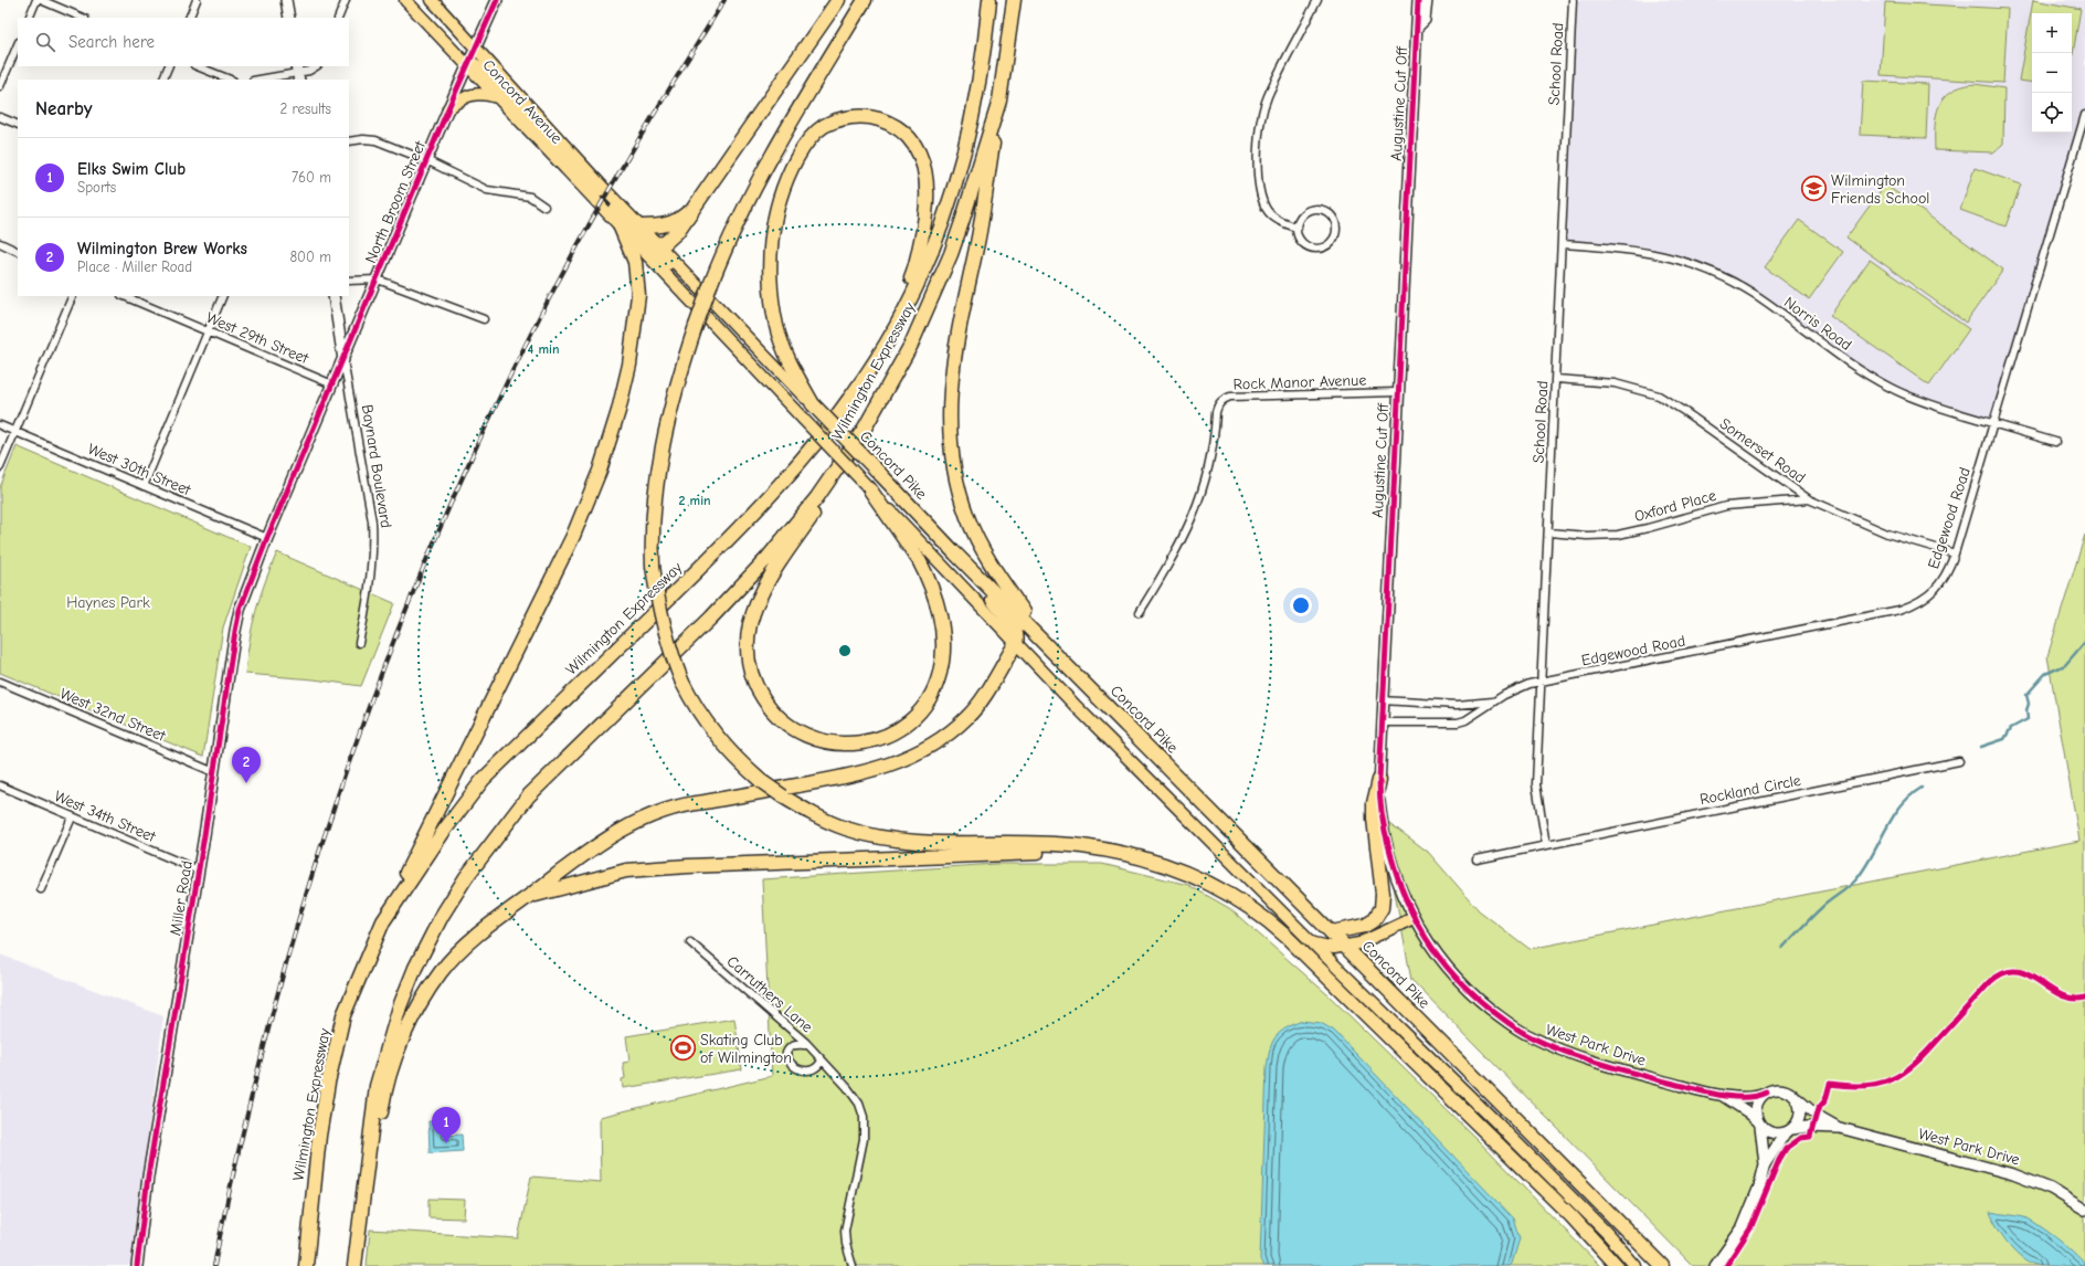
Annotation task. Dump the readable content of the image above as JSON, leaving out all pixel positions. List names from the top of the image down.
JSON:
{
  "streets": {
    "highway": ["Wilmington Expressway", "Concord Pike"],
    "main road": ["Concord Avenue"],
    "street": [
      "School Road",
      "Augustine Cut Off",
      "North Broom Street",
      "Norris Road",
      "West 29th Street",
      "Rock Manor Avenue",
      "Somerset Road",
      "Baynard Boulevard",
      "West 30th Street",
      "Oxford Place",
      "Edgewood Road",
      "West 32nd Street",
      "Rockland Circle",
      "West 34th Street",
      "Miller Road",
      "Carruthers Lane",
      "West Park Drive"
    ]
  },
  "crossings": [
    ["School Road", "Norris Road"],
    ["School Road", "Somerset Road"],
    ["School Road", "Oxford Place"],
    ["School Road", "Edgewood Road"],
    ["School Road", "Rockland Circle"],
    ["Concord Avenue", "North Broom Street"],
    ["Concord Avenue", "Concord Pike"],
    ["Augustine Cut Off", "Rock Manor Avenue"],
    ["Augustine Cut Off", "Edgewood Road"],
    ["Augustine Cut Off", "West Park Drive"],
    ["North Broom Street", "West 29th Street"],
    ["North Broom Street", "Baynard Boulevard"],
    ["North Broom Street", "West 30th Street"],
    ["North Broom Street", "Miller Road"],
    ["Norris Road", "Edgewood Road"],
    ["Somerset Road", "Oxford Place"],
    ["Somerset Road", "Edgewood Road"],
    ["West 30th Street", "Miller Road"],
    ["West 32nd Street", "Miller Road"],
    ["West 34th Street", "Miller Road"]
  ],
  "parks": ["Haynes Park"],
  "places": {
    "school or university": ["Wilmington Friends School"],
    "sports": ["Skating Club of Wilmington"]
  },
  "page": {
    "map_buttons": ["+", "−"],
    "search": "Search here",
    "heading": ["Nearby", "2 results"],
    "list": [
      {
        "mark": "1",
        "name": "Elks Swim Club",
        "note": "Sports",
        "value": "760 m"
      },
      {
        "mark": "2",
        "name": "Wilmington Brew Works",
        "note": "Place · Miller Road",
        "value": "800 m"
      }
    ],
    "pins": ["2", "1"]
  },
  "rings": ["4 min", "2 min"]
}
